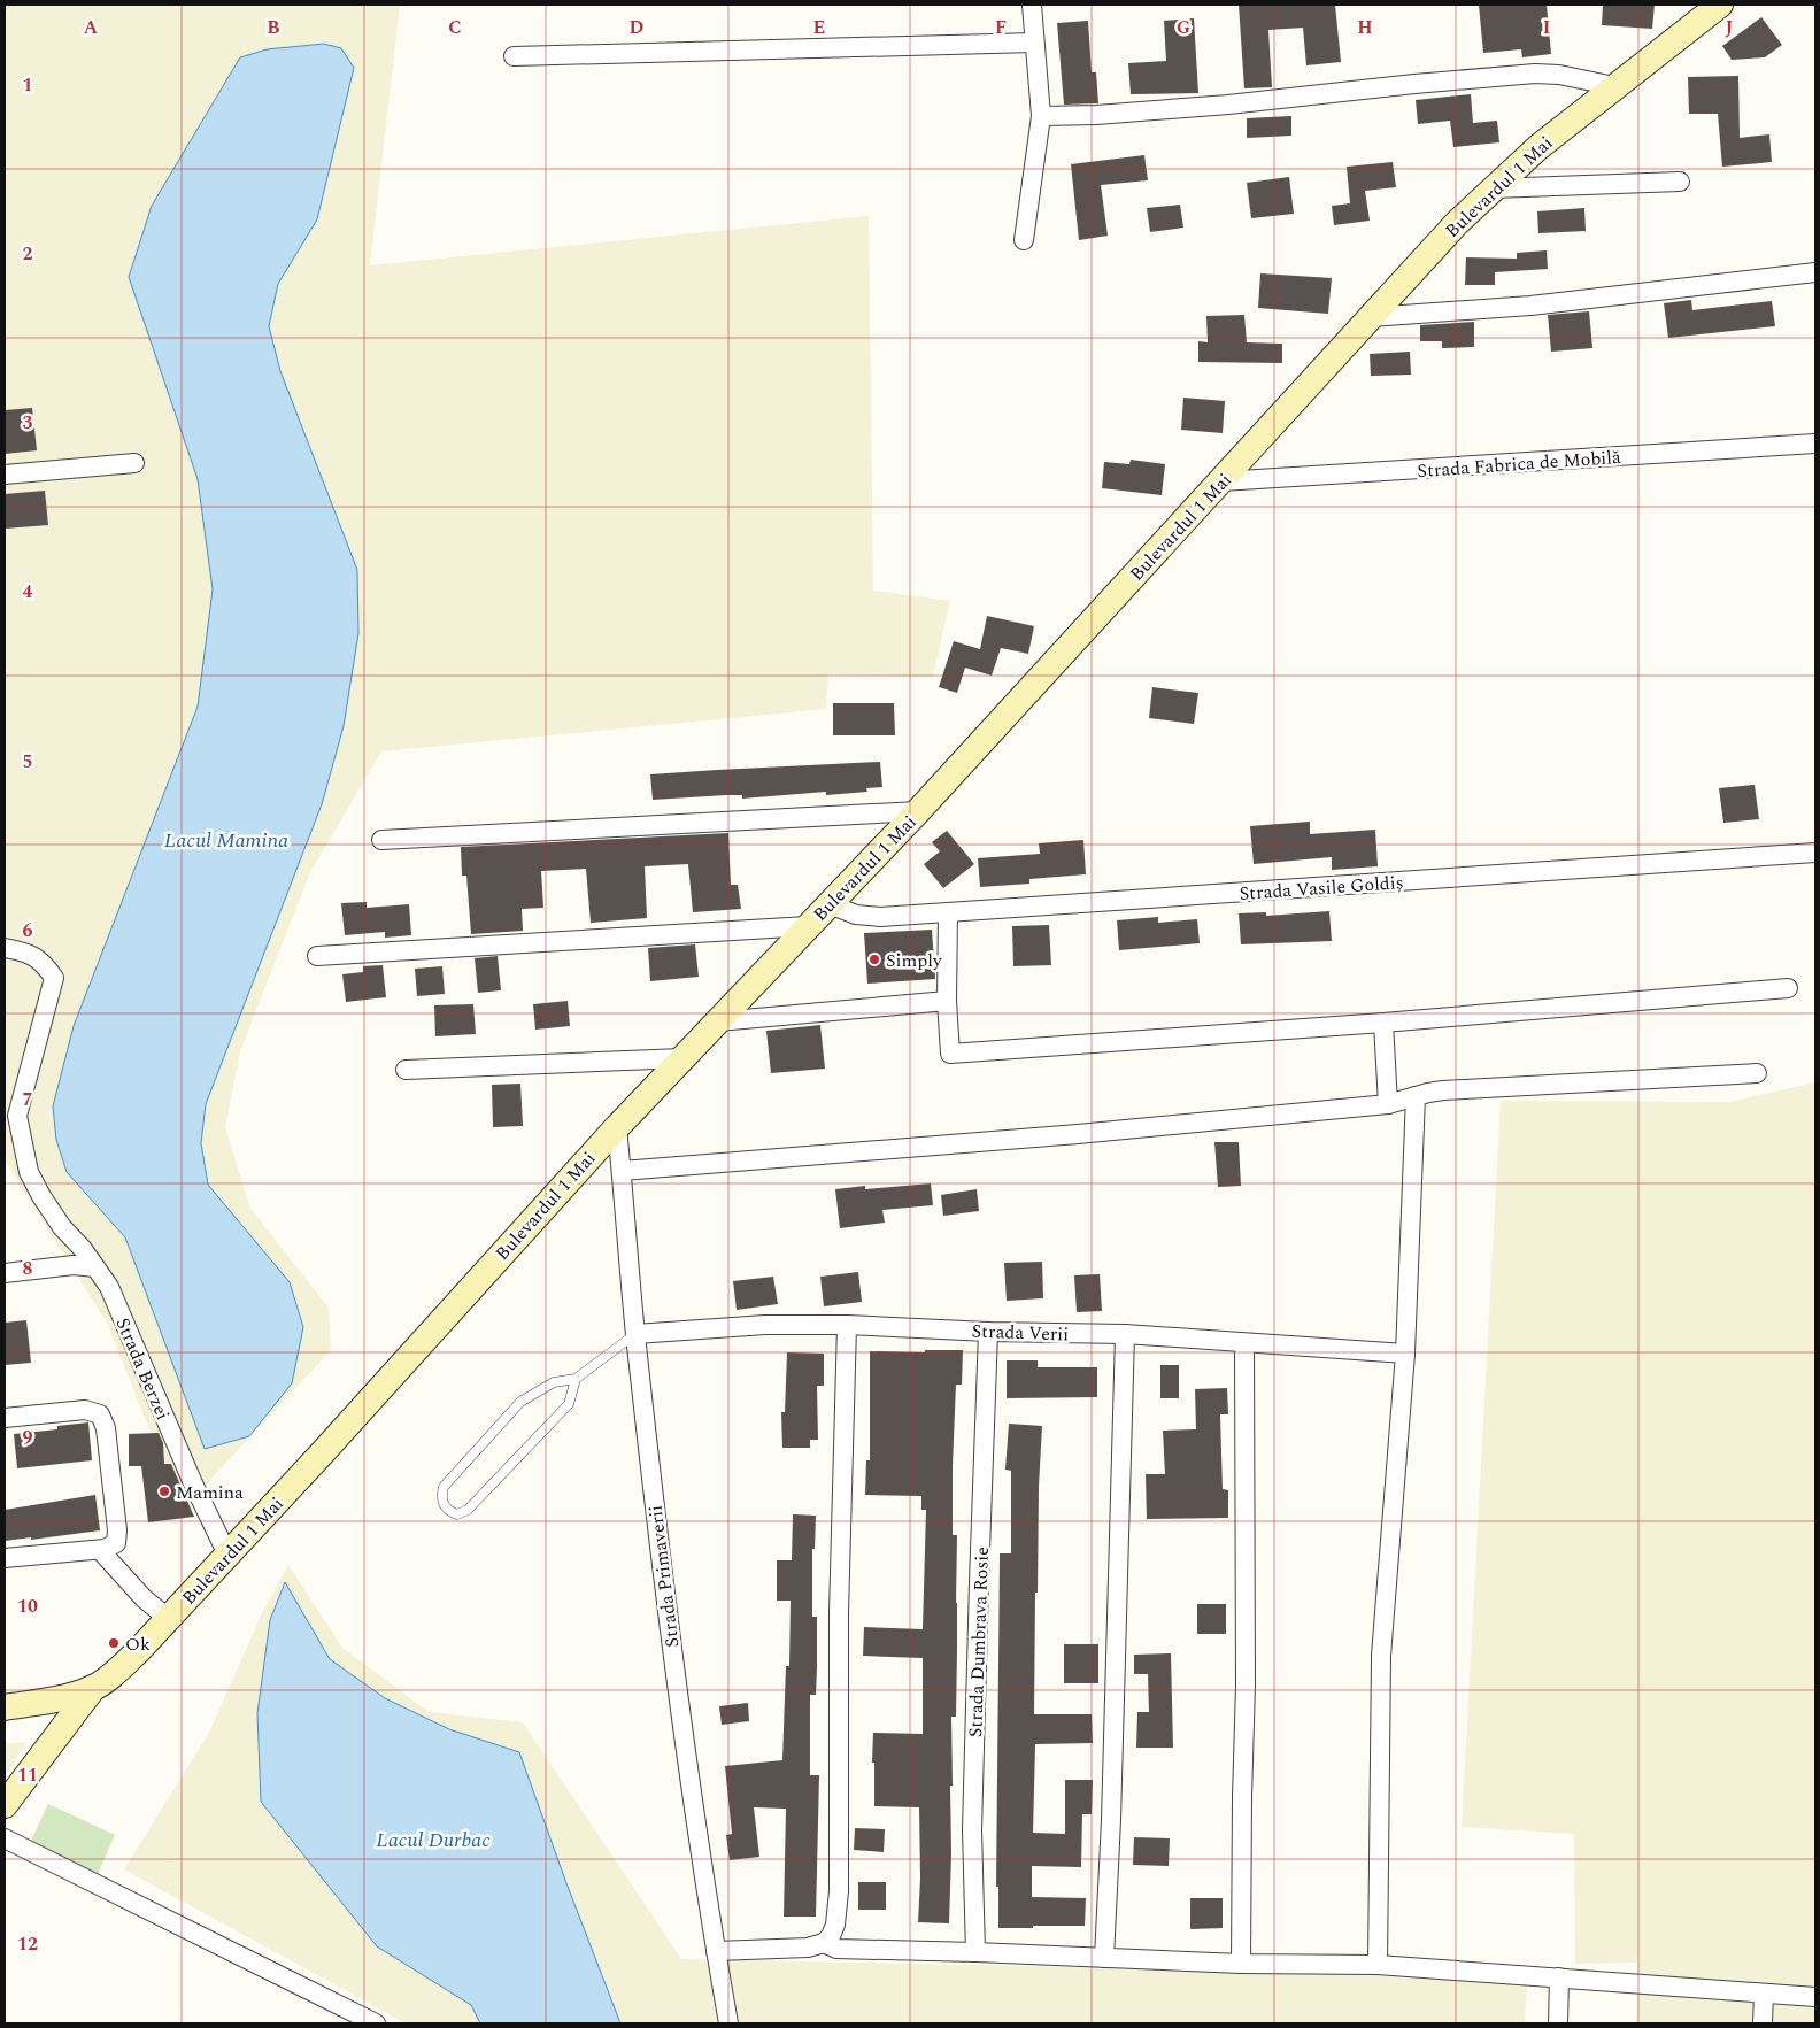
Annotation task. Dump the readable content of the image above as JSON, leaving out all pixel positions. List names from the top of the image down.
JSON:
{
  "streets": {
    "main road": ["Bulevardul 1 Mai"],
    "street": [
      "Strada Fabrica de Mobilă",
      "Strada Vasile Goldiș",
      "Strada Verii",
      "Strada Berzei",
      "Strada Primaverii",
      "Strada Dumbrava Rosie"
    ]
  },
  "crossings": [
    ["Bulevardul 1 Mai", "Strada Fabrica de Mobilă"],
    ["Bulevardul 1 Mai", "Strada Vasile Goldiș"],
    ["Bulevardul 1 Mai", "Strada Berzei"],
    ["Bulevardul 1 Mai", "Strada Primaverii"],
    ["Strada Verii", "Strada Primaverii"],
    ["Strada Verii", "Strada Dumbrava Rosie"]
  ],
  "water": ["Lacul Mamina", "Lacul Durbac"],
  "places": ["Simply", "Mamina", "Ok"],
  "grid": {
    "columns": [
      "A",
      "B",
      "C",
      "D",
      "E",
      "F",
      "G",
      "H",
      "I",
      "J"
    ],
    "rows": [
      "1",
      "2",
      "3",
      "4",
      "5",
      "6",
      "7",
      "8",
      "9",
      "10",
      "11",
      "12"
    ]
  }
}
